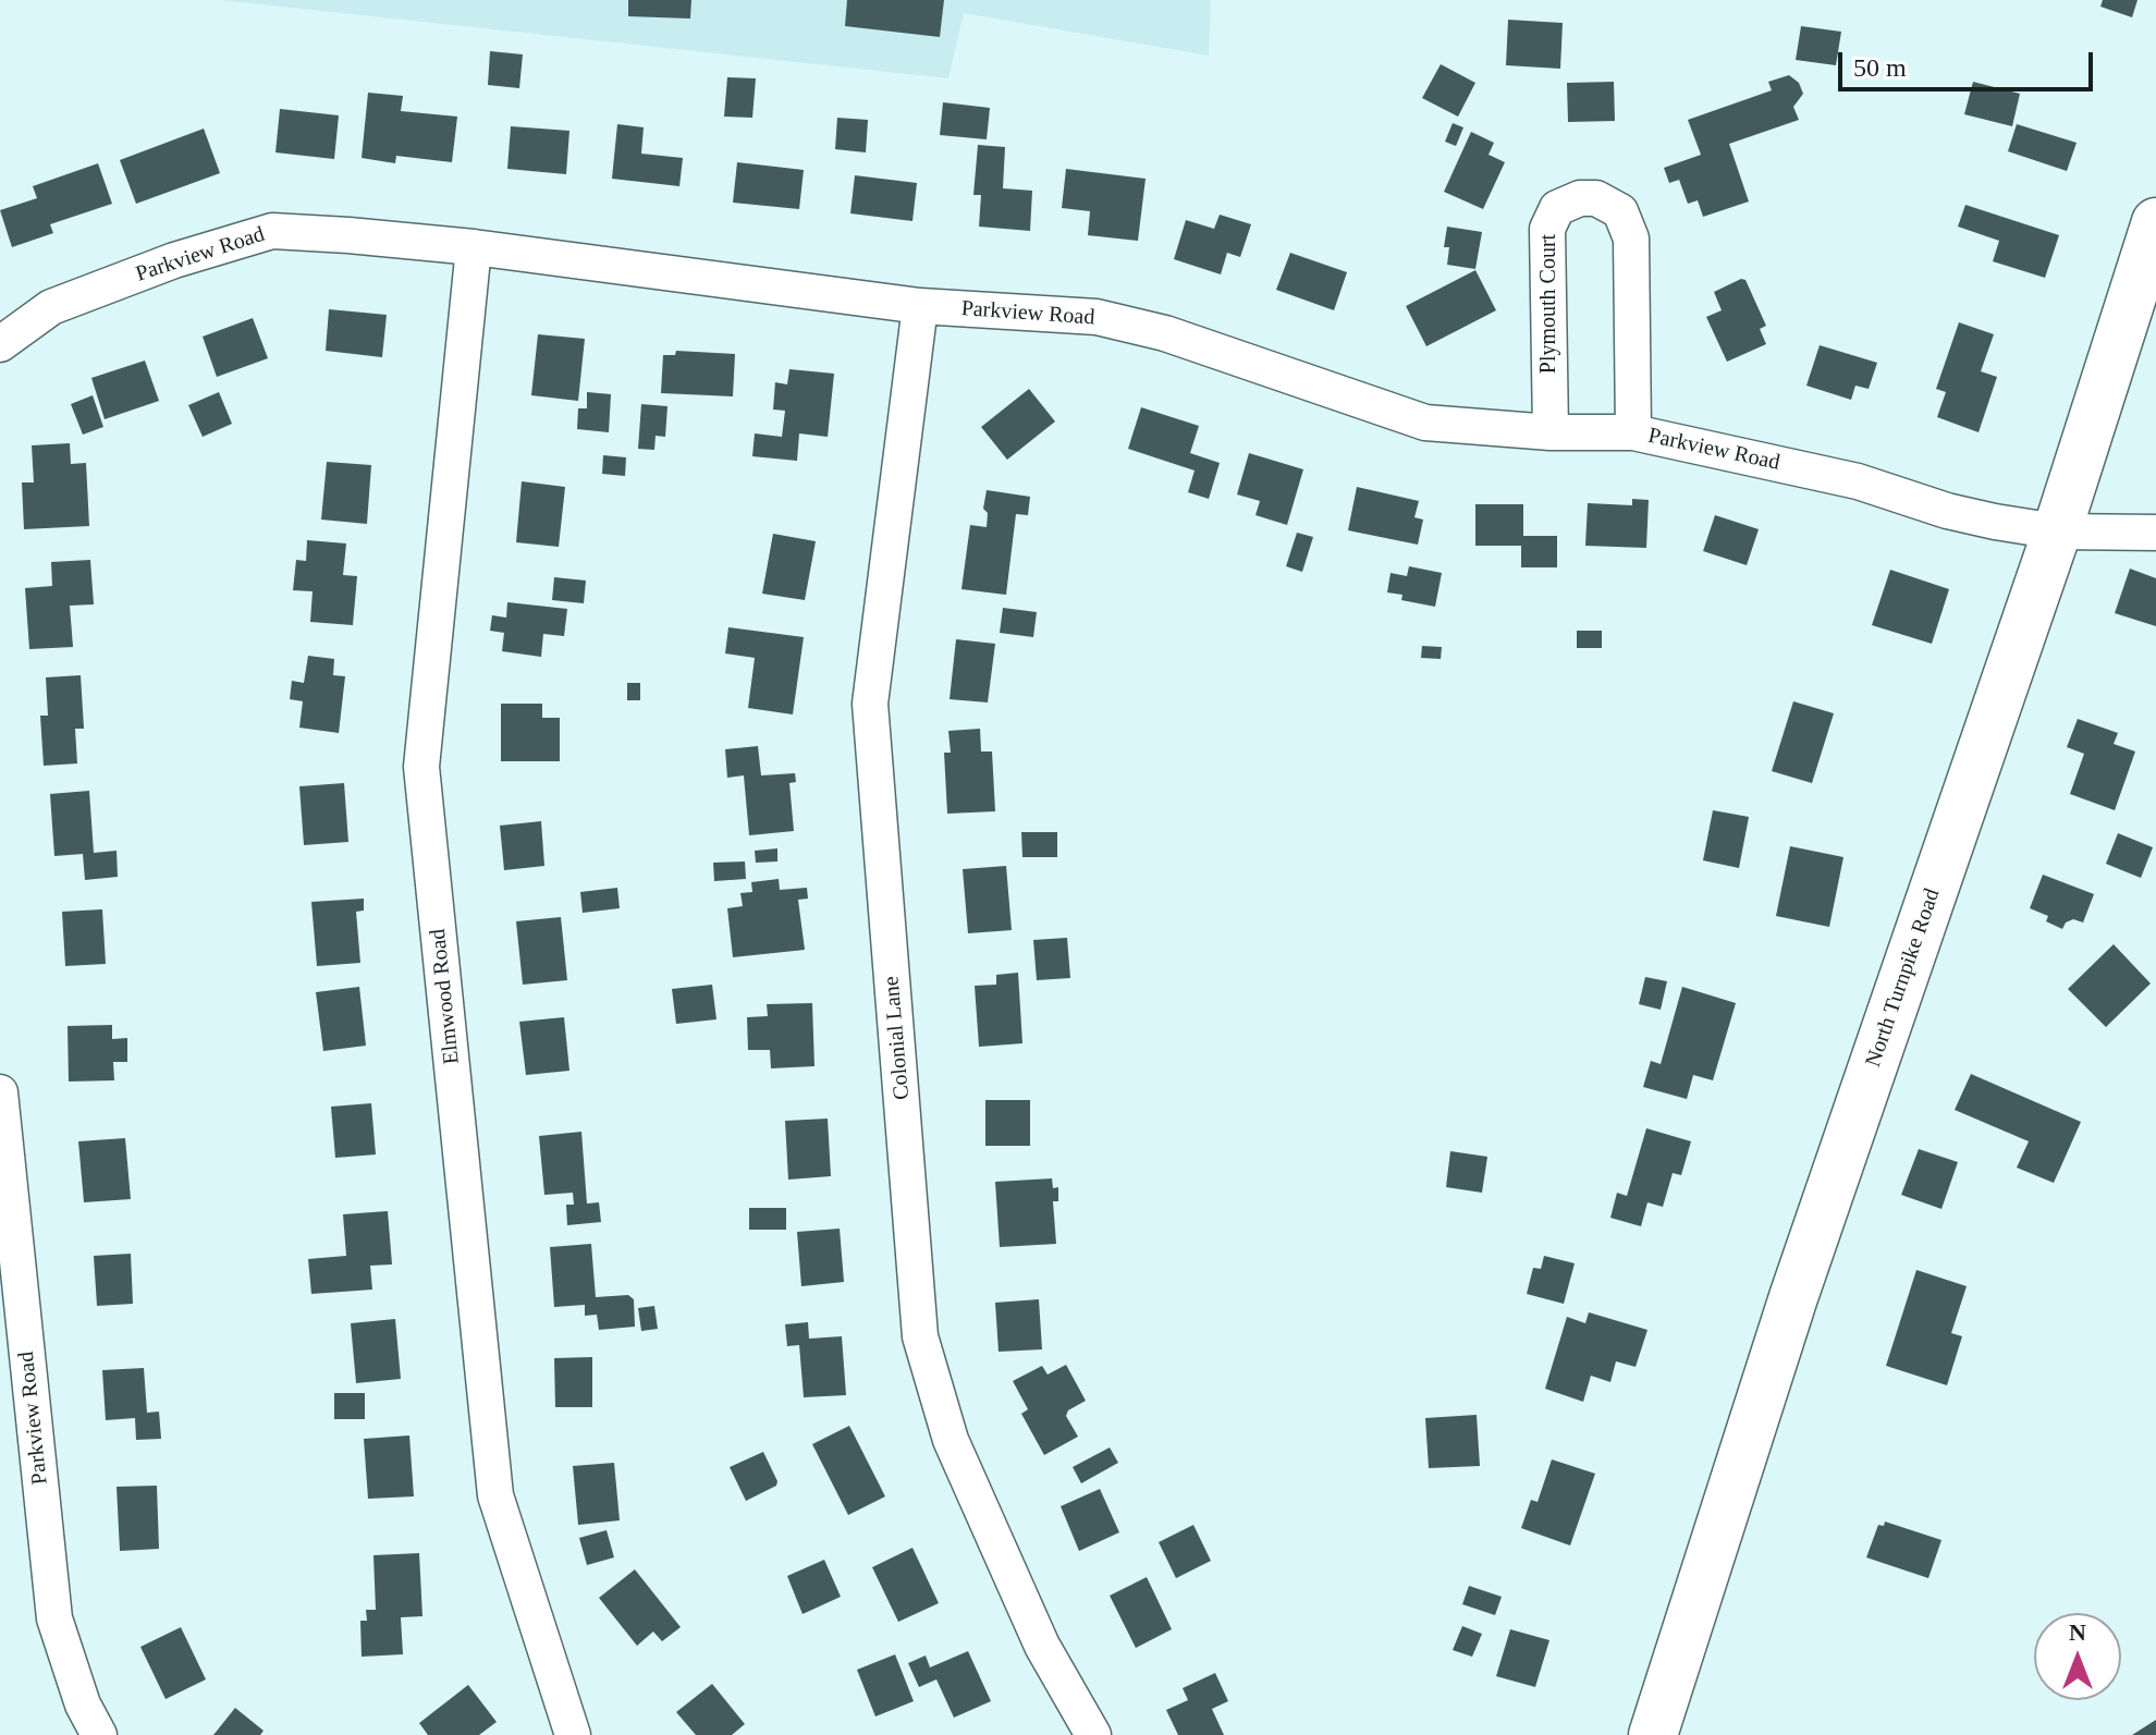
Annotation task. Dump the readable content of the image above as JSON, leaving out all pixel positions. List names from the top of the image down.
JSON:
{
  "streets": {
    "main road": ["North Turnpike Road"],
    "street": [
      "Parkview Road",
      "Plymouth Court",
      "Elmwood Road",
      "Colonial Lane"
    ]
  },
  "crossings": [
    ["Parkview Road", "Plymouth Court"],
    ["Parkview Road", "North Turnpike Road"],
    ["Parkview Road", "Elmwood Road"],
    ["Parkview Road", "Colonial Lane"]
  ],
  "scale_bar": "50 m",
  "north": "top"
}
